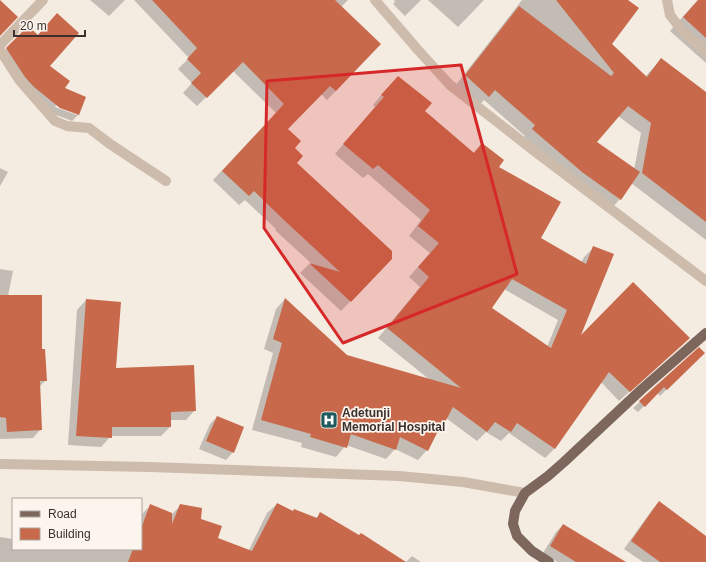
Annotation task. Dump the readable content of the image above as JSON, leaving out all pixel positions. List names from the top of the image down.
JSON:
{
  "places": {
    "hospital": ["Adetunji Memorial Hospital"]
  },
  "legend": ["Road", "Building"],
  "scale_bar": "20 m"
}
